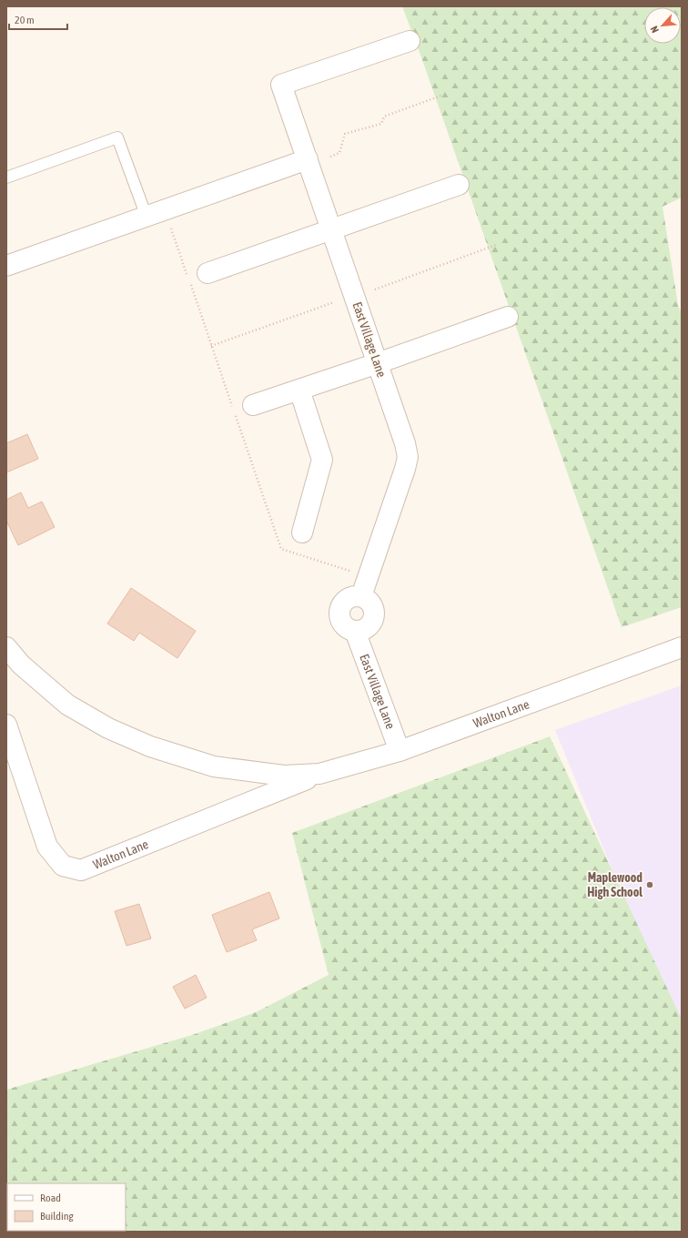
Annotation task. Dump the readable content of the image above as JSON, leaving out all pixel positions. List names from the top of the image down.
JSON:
{
  "streets": {
    "street": ["East Village Lane", "Walton Lane"]
  },
  "crossings": [
    ["East Village Lane", "Walton Lane"]
  ],
  "places": ["Maplewood High School"],
  "legend": ["Road", "Building"],
  "scale_bar": "20 m",
  "north": "bottom left"
}
